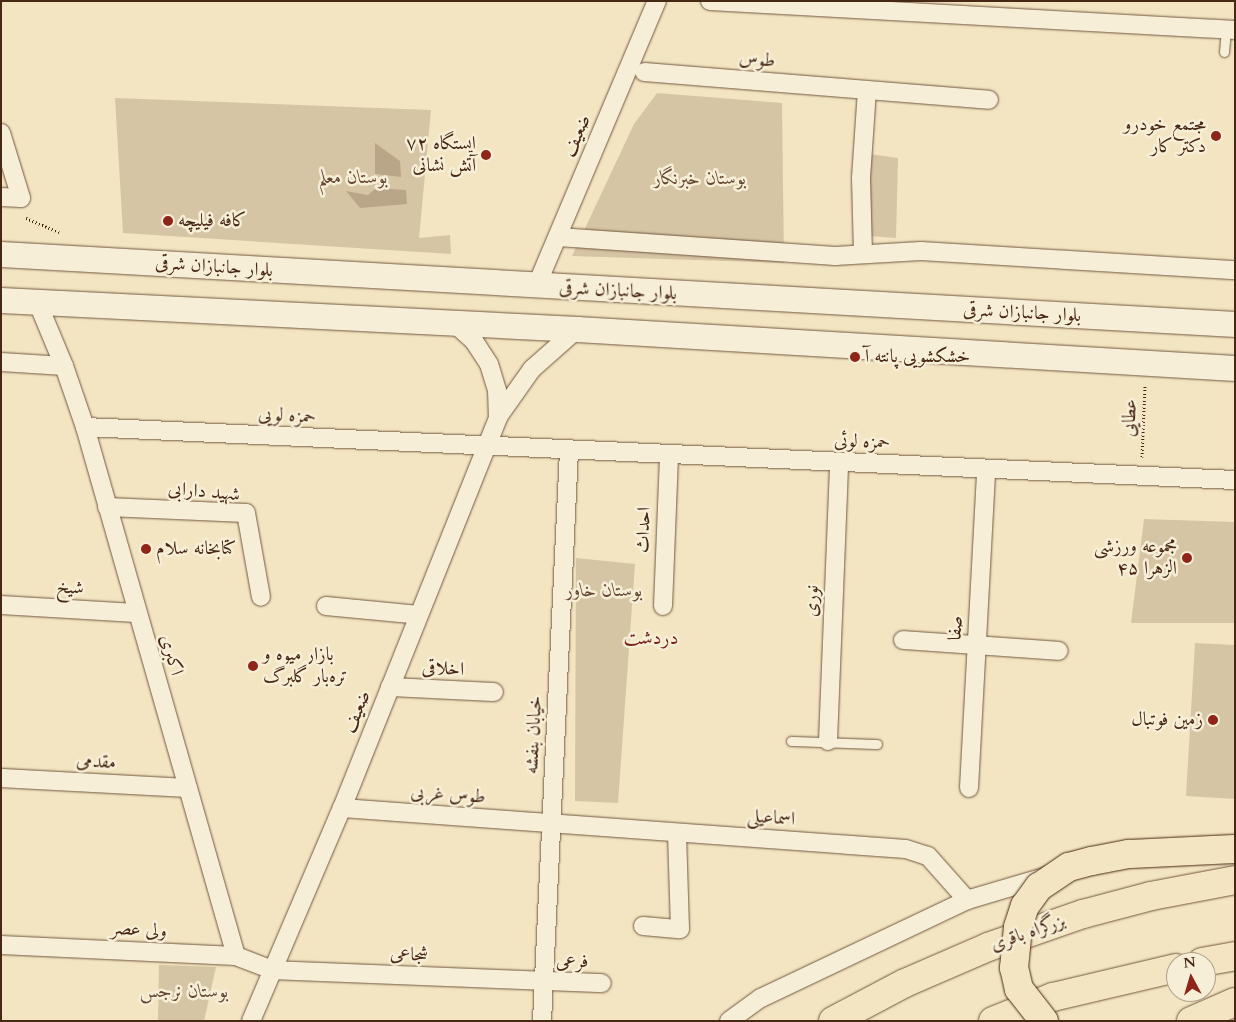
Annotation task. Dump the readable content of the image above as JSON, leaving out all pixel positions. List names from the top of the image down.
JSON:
{
  "streets": {
    "highway": ["بزرگراه باقری"],
    "main road": ["بلوار جانبازان شرقی"],
    "street": [
      "طوس",
      "ضعیف",
      "حمزه لویی",
      "حمزه لوئی",
      "شهید دارابی",
      "احداث",
      "شیخ",
      "نوری",
      "صفا",
      "اکبری",
      "اخلاقی",
      "خیابان بنفشه",
      "مقدمی",
      "طوس غربی",
      "اسماعیلی",
      "ولی عصر",
      "شجاعی",
      "فرعی"
    ],
    "path": ["عطایی"]
  },
  "crossings": [
    ["ضعیف", "بلوار جانبازان شرقی"],
    ["ضعیف", "حمزه لویی"],
    ["ضعیف", "حمزه لوئی"],
    ["ضعیف", "اخلاقی"],
    ["ضعیف", "طوس غربی"],
    ["ضعیف", "ولی عصر"],
    ["ضعیف", "شجاعی"],
    ["حمزه لویی", "حمزه لوئی"],
    ["حمزه لویی", "اکبری"],
    ["عطایی", "حمزه لوئی"],
    ["حمزه لوئی", "احداث"],
    ["حمزه لوئی", "نوری"],
    ["حمزه لوئی", "صفا"],
    ["حمزه لوئی", "خیابان بنفشه"],
    ["شهید دارابی", "اکبری"],
    ["شیخ", "اکبری"],
    ["اکبری", "مقدمی"],
    ["اکبری", "ولی عصر"],
    ["خیابان بنفشه", "طوس غربی"],
    ["خیابان بنفشه", "اسماعیلی"],
    ["خیابان بنفشه", "شجاعی"],
    ["خیابان بنفشه", "فرعی"],
    ["طوس غربی", "اسماعیلی"],
    ["ولی عصر", "شجاعی"],
    ["شجاعی", "فرعی"]
  ],
  "districts": ["دردشت"],
  "parks": [
    "بوستان معلم",
    "بوستان خبرنگار",
    "بوستان خاور",
    "بوستان نرجس"
  ],
  "places": [
    "مجتمع خودرو دکتر کار",
    "ایستگاه ۷۲ آتش نشانی",
    "کافه فیلیچه",
    "خشکشویی پانته آ",
    "کتابخانه سلام",
    "مجموعه ورزشی الزهرا ۴۵",
    "بازار میوه و تره‌بار گلبرگ",
    "زمین فوتبال"
  ],
  "north": "top"
}
